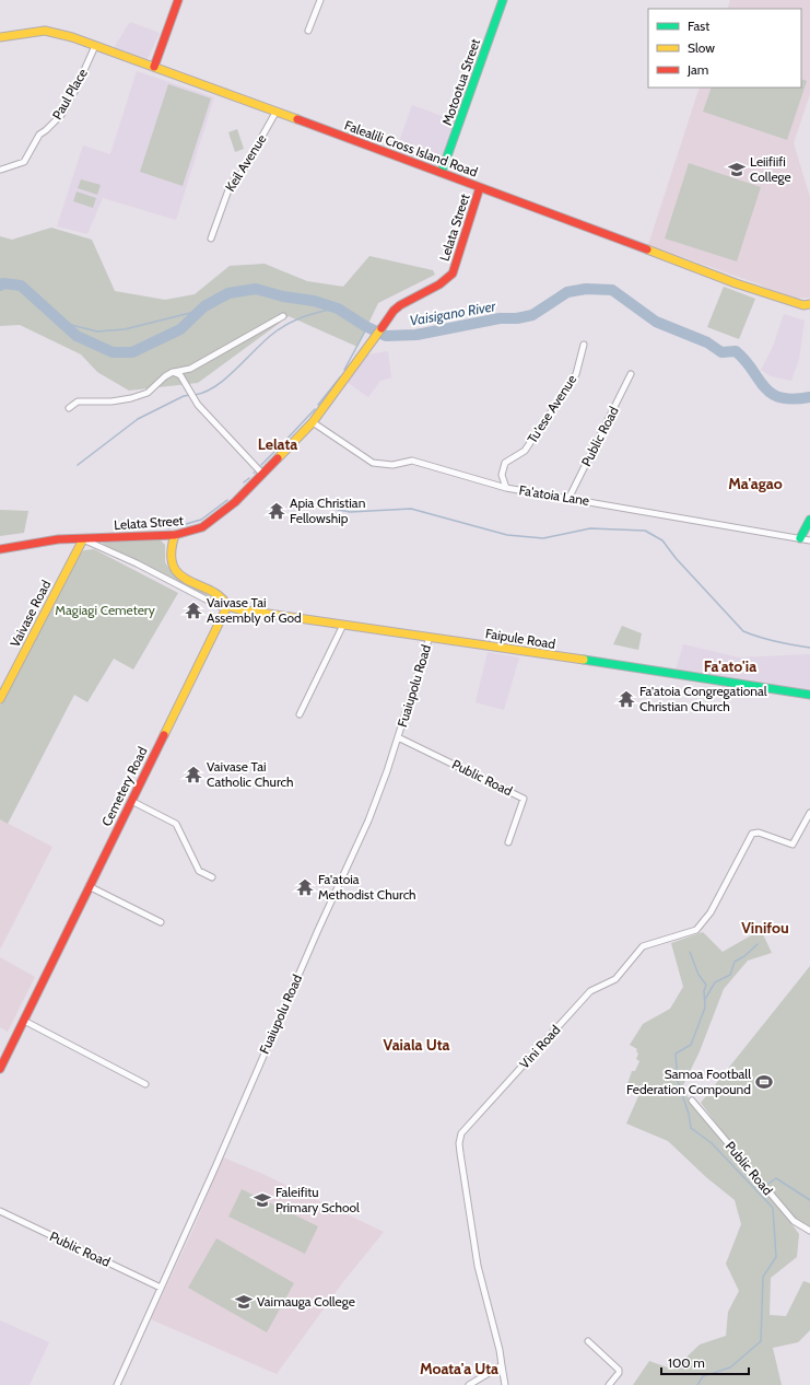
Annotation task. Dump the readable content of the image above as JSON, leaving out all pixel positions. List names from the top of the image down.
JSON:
{
  "streets": {
    "main road": [
      "Motootua Street",
      "Falealili Cross Island Road",
      "Lelata Street",
      "Vaivase Road",
      "Faipule Road",
      "Cemetery Road"
    ],
    "street": [
      "Paul Place",
      "Keil Avenue",
      "Tu'ese Avenue",
      "Public Road",
      "Fa'atoia Lane",
      "Fuaiupolu Road",
      "Vini Road"
    ]
  },
  "crossings": [
    ["Motootua Street", "Falealili Cross Island Road"],
    ["Paul Place", "Falealili Cross Island Road"],
    ["Falealili Cross Island Road", "Keil Avenue"],
    ["Falealili Cross Island Road", "Lelata Street"],
    ["Lelata Street", "Fa'atoia Lane"],
    ["Lelata Street", "Vaivase Road"],
    ["Tu'ese Avenue", "Fa'atoia Lane"],
    ["Public Road", "Fa'atoia Lane"],
    ["Public Road", "Fuaiupolu Road"],
    ["Faipule Road", "Fuaiupolu Road"],
    ["Faipule Road", "Cemetery Road"]
  ],
  "districts": [
    "Lelata",
    "Ma'agao",
    "Fa'ato'ia",
    "Vinifou",
    "Vaiala Uta",
    "Moata'a Uta"
  ],
  "water": ["Vaisigano River"],
  "parks": ["Magiagi Cemetery"],
  "places": {
    "school or university": ["Leiifiifi College", "Faleifitu Primary School", "Vaimauga College"],
    "temple": [
      "Apia Christian Fellowship",
      "Vaivase Tai Assembly of God",
      "Fa'atoia Congregational Christian Church",
      "Vaivase Tai Catholic Church",
      "Fa'atoia Methodist Church"
    ],
    "sports": ["Samoa Football Federation Compound"]
  },
  "legend": ["Fast", "Slow", "Jam"],
  "scale_bar": "100 m"
}
